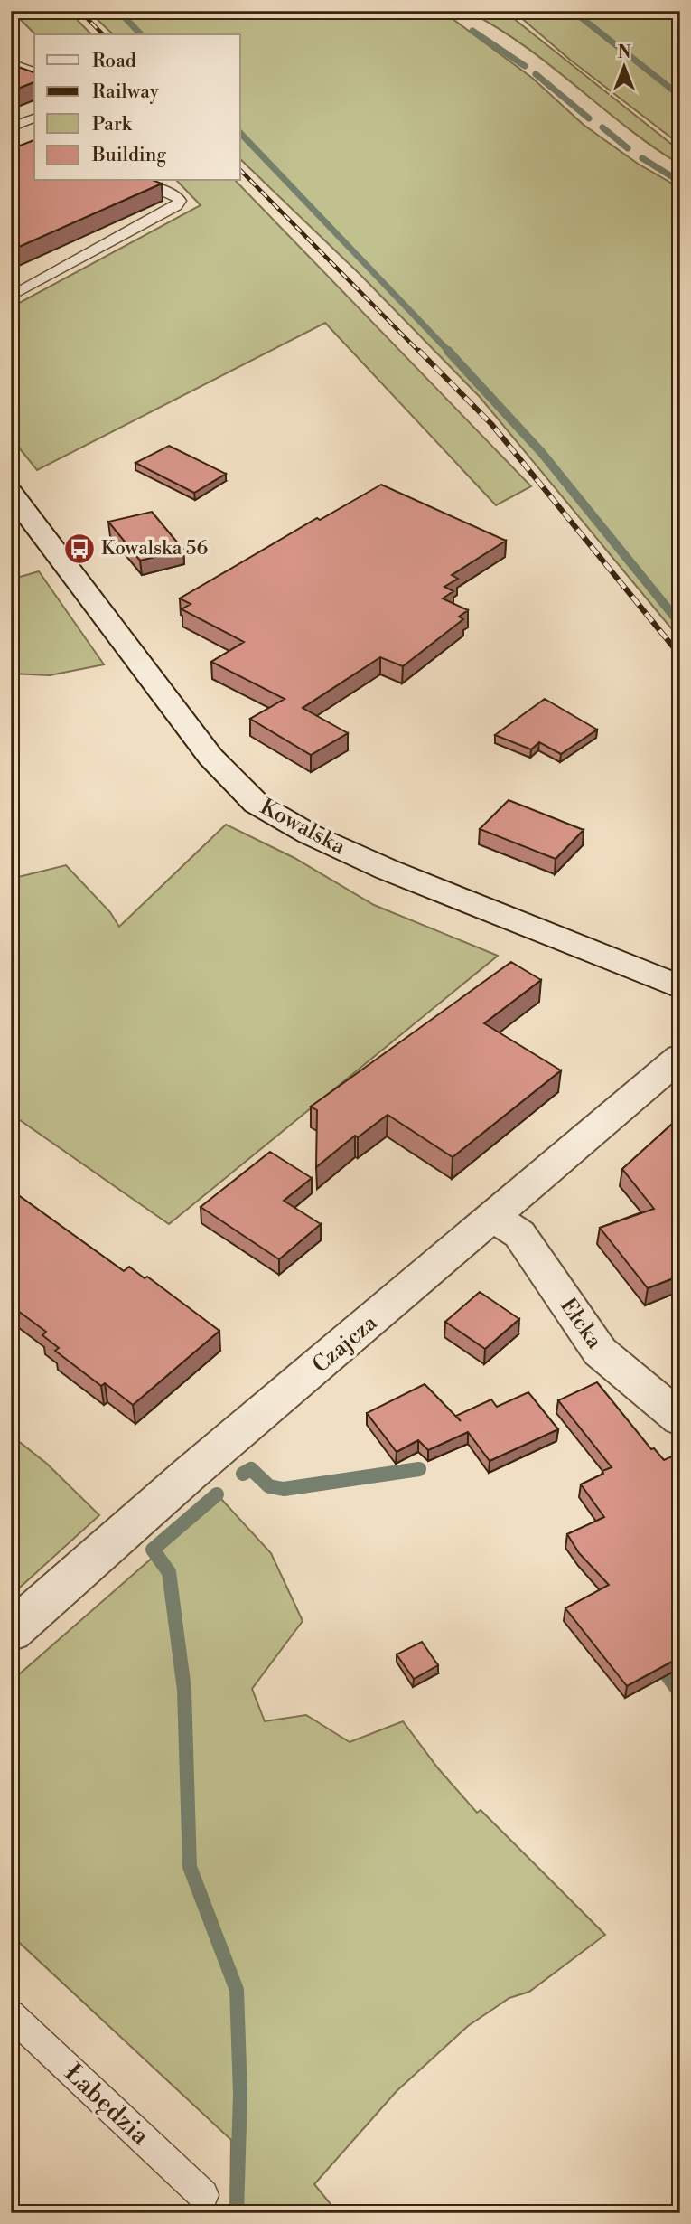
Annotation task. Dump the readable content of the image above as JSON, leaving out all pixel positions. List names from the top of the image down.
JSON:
{
  "streets": {
    "street": ["Kowalska", "Ełcka", "Czajcza"],
    "lane": ["Łabędzia"]
  },
  "crossings": [
    ["Ełcka", "Czajcza"]
  ],
  "places": {
    "bus stop": ["Kowalska 56"]
  },
  "legend": [
    "Road",
    "Railway",
    "Park",
    "Building"
  ],
  "north": "top"
}
